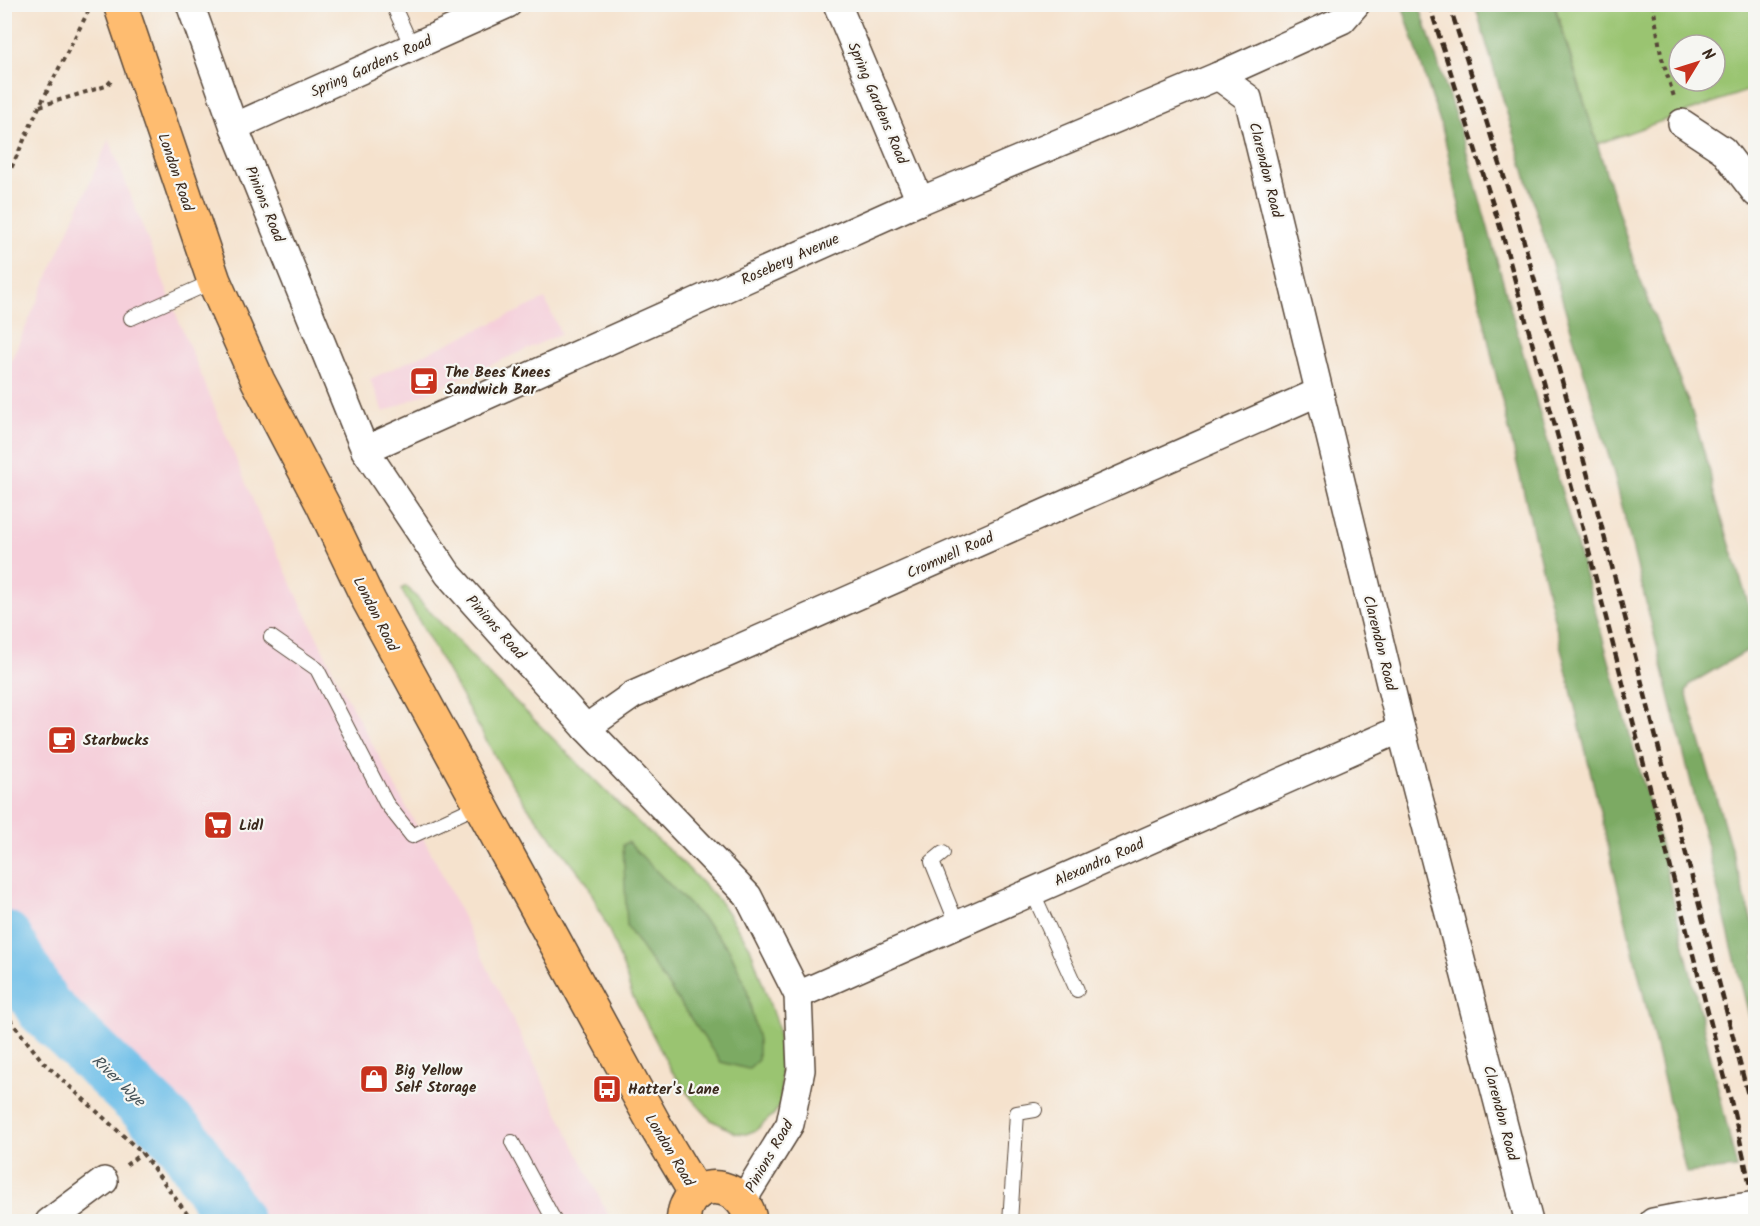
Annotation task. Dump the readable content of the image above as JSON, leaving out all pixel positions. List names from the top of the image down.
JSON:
{
  "streets": {
    "main road": ["London Road"],
    "street": [
      "Spring Gardens Road",
      "Clarendon Road",
      "Pinions Road",
      "Rosebery Avenue",
      "Cromwell Road",
      "Alexandra Road"
    ]
  },
  "crossings": [
    ["Spring Gardens Road", "Pinions Road"],
    ["Spring Gardens Road", "Rosebery Avenue"],
    ["Clarendon Road", "Rosebery Avenue"],
    ["Clarendon Road", "Cromwell Road"],
    ["Clarendon Road", "Alexandra Road"],
    ["Pinions Road", "Rosebery Avenue"],
    ["Pinions Road", "Cromwell Road"],
    ["Pinions Road", "Alexandra Road"]
  ],
  "water": ["River Wye"],
  "places": {
    "cafe": ["The Bees Knees Sandwich Bar", "Starbucks"],
    "supermarket": ["Lidl"],
    "shop": ["Big Yellow Self Storage"],
    "bus stop": ["Hatter's Lane"]
  },
  "north": "top right"
}
